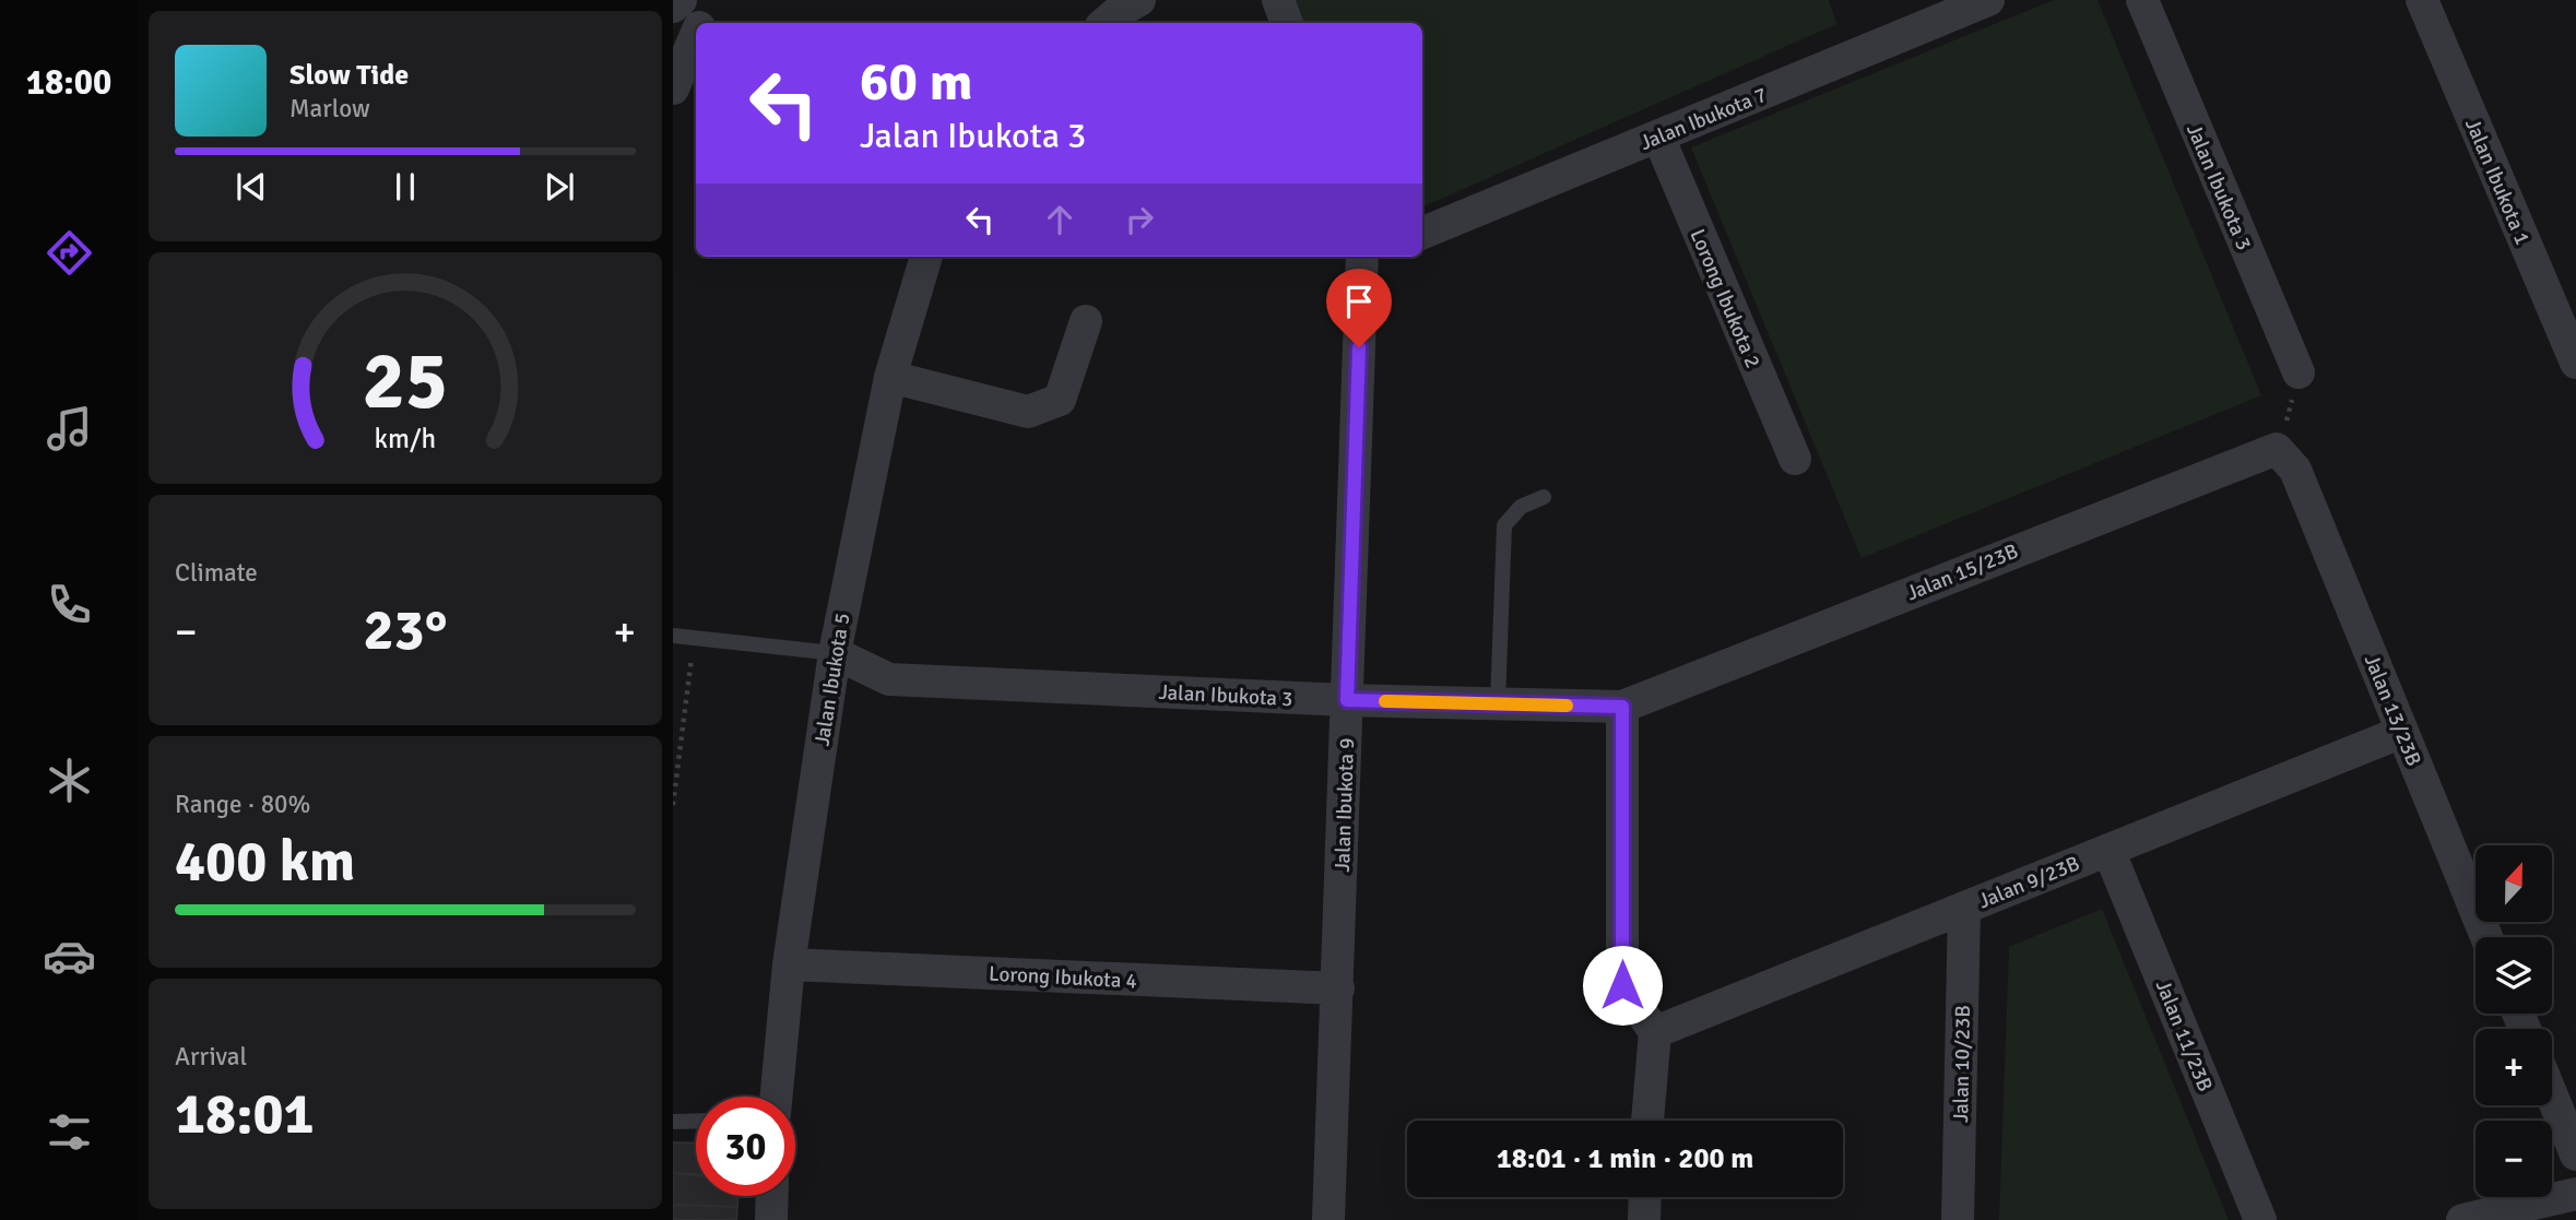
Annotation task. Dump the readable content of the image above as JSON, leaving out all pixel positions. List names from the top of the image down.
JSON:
{
  "streets": {
    "street": [
      "Jalan Ibukota 7",
      "Jalan Ibukota 1",
      "Jalan Ibukota 3",
      "Lorong Ibukota 2",
      "Jalan 15/23B",
      "Jalan Ibukota 5",
      "Jalan 13/23B",
      "Jalan Ibukota 9",
      "Jalan 9/23B",
      "Lorong Ibukota 4",
      "Jalan 11/23B",
      "Jalan 10/23B"
    ]
  },
  "crossings": [
    ["Jalan Ibukota 7", "Lorong Ibukota 2"],
    ["Jalan Ibukota 3", "Jalan 15/23B"],
    ["Jalan Ibukota 3", "Jalan Ibukota 5"],
    ["Jalan Ibukota 3", "Jalan Ibukota 9"],
    ["Jalan 15/23B", "Jalan 13/23B"],
    ["Jalan Ibukota 5", "Lorong Ibukota 4"],
    ["Jalan 13/23B", "Jalan 9/23B"],
    ["Jalan Ibukota 9", "Lorong Ibukota 4"],
    ["Jalan 9/23B", "Jalan 11/23B"],
    ["Jalan 9/23B", "Jalan 10/23B"]
  ],
  "north": "top",
  "page": {
    "tabs": "18:00",
    "turn": ["60 m", "Jalan Ibukota 3"],
    "song": ["Slow Tide", "Marlow"],
    "tile": [
      "Climate",
      ["Range · 80%", "400 km"],
      ["Arrival", "18:01"]
    ],
    "heat": ["−", "23°", "+"],
    "map_buttons": ["+", "−"],
    "limit": "30",
    "trip": "18:01 · 1 min · 200 m",
    "gauge": ["25", "km/h"]
  }
}
